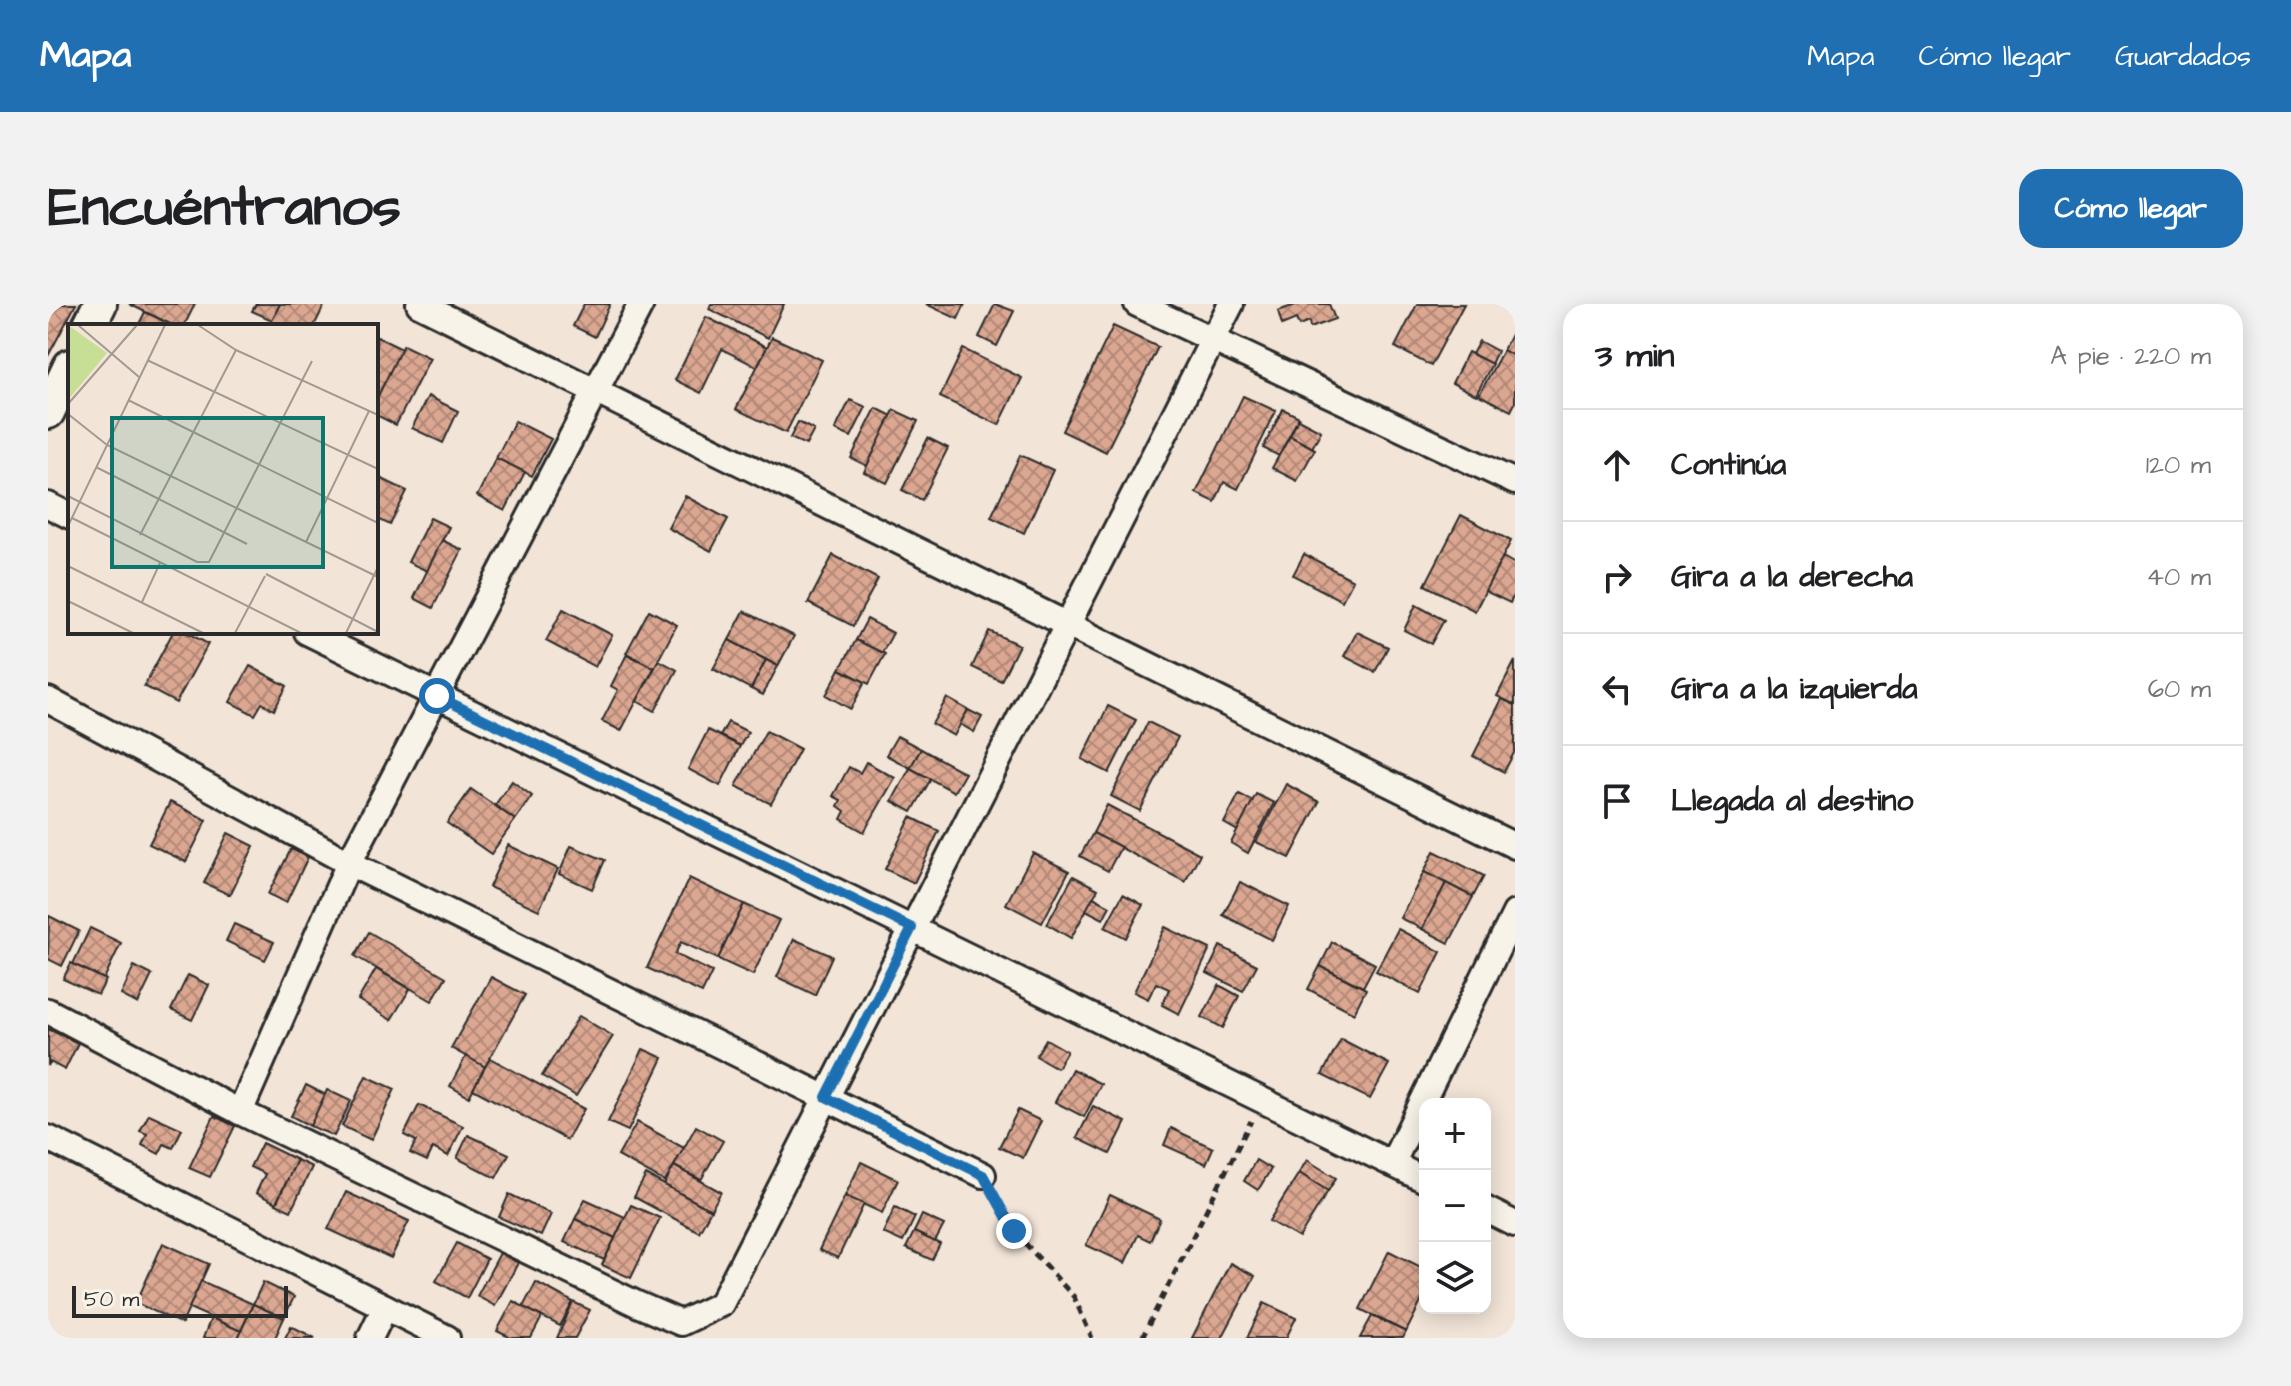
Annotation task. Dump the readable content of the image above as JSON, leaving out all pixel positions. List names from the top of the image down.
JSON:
{
  "scale_bar": "50 m",
  "page": {
    "header": "Mapa",
    "nav": ["Mapa", "Cómo llegar", "Guardados"],
    "title": "Encuéntranos",
    "buttons": "Cómo llegar",
    "heading": ["3 min", "A pie · 220 m"],
    "list": [
      ["Continúa", "120 m"],
      ["Gira a la derecha", "40 m"],
      ["Gira a la izquierda", "60 m"],
      "Llegada al destino"
    ],
    "map_buttons": ["+", "−"],
    "scale": "50 m"
  }
}
